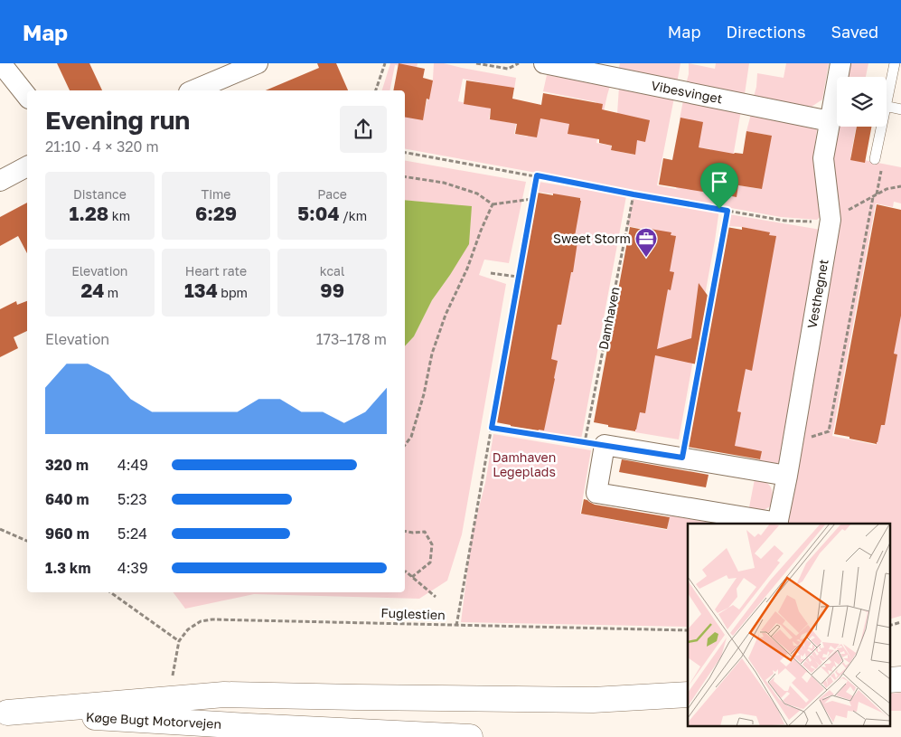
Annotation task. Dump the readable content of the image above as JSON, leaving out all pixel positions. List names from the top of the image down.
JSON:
{
  "streets": {
    "highway": ["Køge Bugt Motorvejen"],
    "street": ["Vibesvinget", "Vesthegnet"],
    "path": ["Damhaven", "Fuglestien"]
  },
  "crossings": [
    ["Vibesvinget", "Vesthegnet"]
  ],
  "parks": ["Damhaven Legeplads"],
  "places": {
    "office": ["Sweet Storm"]
  },
  "page": {
    "header": "Map",
    "nav": ["Map", "Directions", "Saved"],
    "heading": ["Evening run", "21:10 · 4 × 320 m"],
    "stats": [
      ["Distance", "1.28 km"],
      ["Time", "6:29"],
      ["Pace", "5:04 /km"],
      ["Elevation", "24 m"],
      ["Heart rate", "134 bpm"],
      ["kcal", "99"]
    ],
    "chart": ["Elevation", "173–178 m"],
    "list": [
      {
        "name": "320 m",
        "note": "4:49"
      },
      {
        "name": "640 m",
        "note": "5:23"
      },
      {
        "name": "960 m",
        "note": "5:24"
      },
      {
        "name": "1.3 km",
        "note": "4:39"
      }
    ]
  }
}
